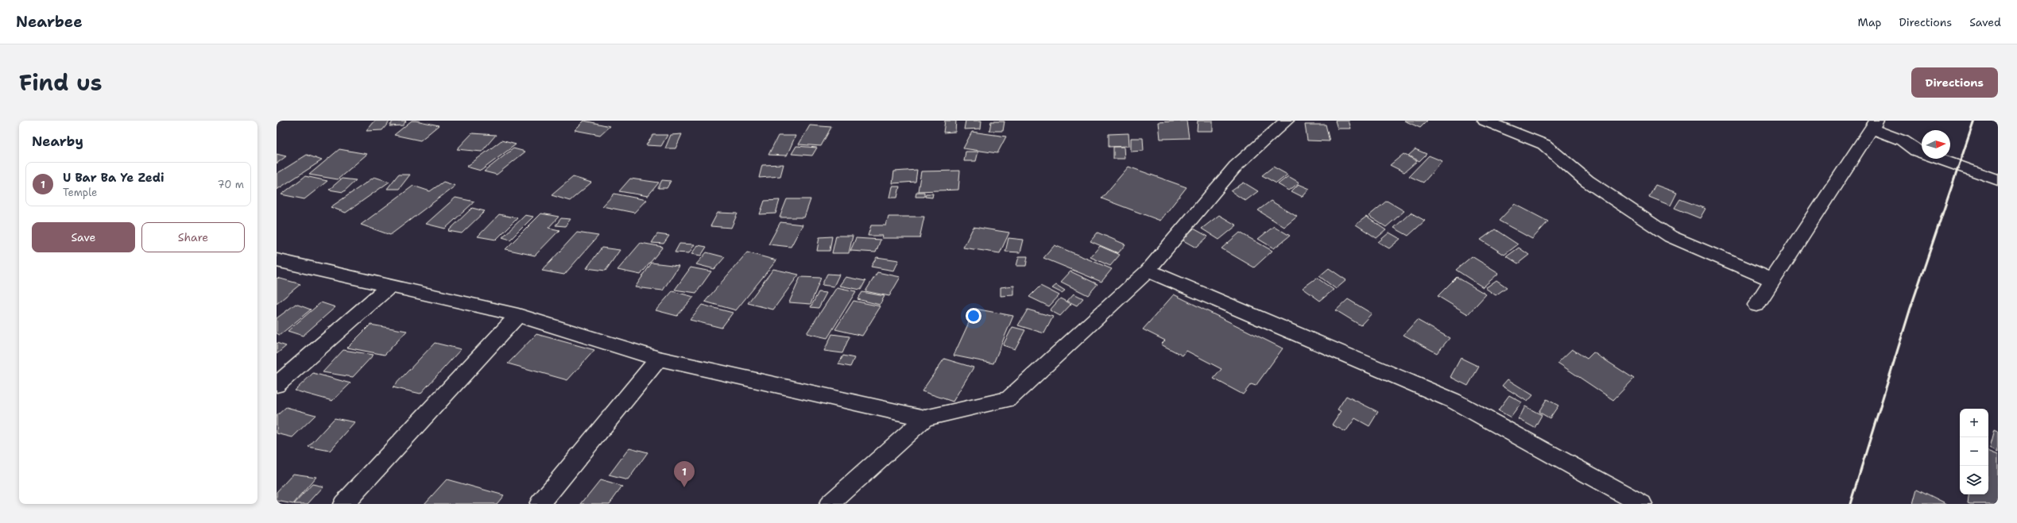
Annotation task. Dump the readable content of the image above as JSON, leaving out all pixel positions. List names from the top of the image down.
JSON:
{
  "north": "right",
  "page": {
    "header": "Nearbee",
    "nav": ["Map", "Directions", "Saved"],
    "title": "Find us",
    "buttons": [
      "Directions",
      ["Save", "Share"]
    ],
    "heading": "Nearby",
    "list": [
      {
        "mark": "1",
        "name": "U Bar Ba Ye Zedi",
        "note": "Temple",
        "value": "70 m"
      }
    ],
    "map_buttons": ["+", "−"],
    "pins": "1"
  }
}
